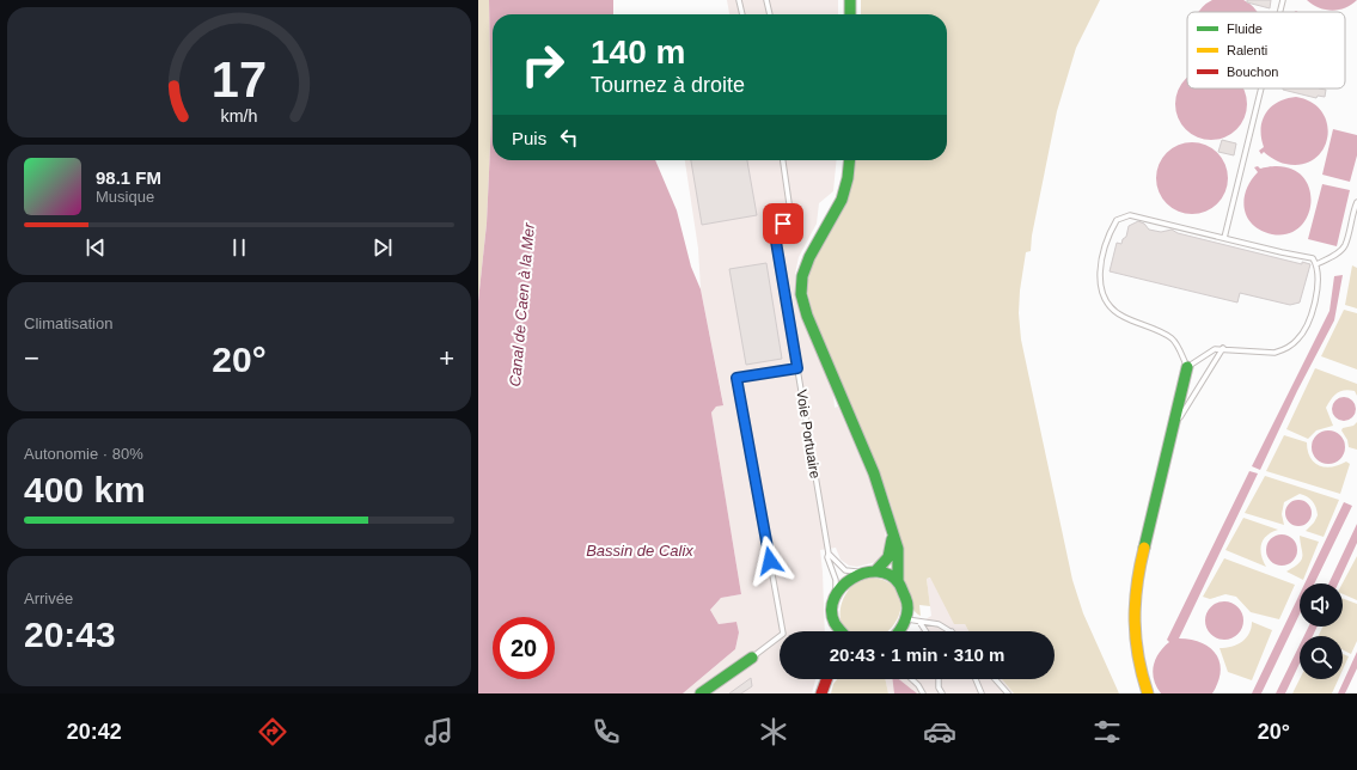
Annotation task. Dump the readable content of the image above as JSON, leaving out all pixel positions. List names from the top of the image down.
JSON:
{
  "streets": {
    "lane": ["Voie Portuaire"]
  },
  "water": ["Canal de Caen à la Mer", "Bassin de Calix"],
  "legend": ["Fluide", "Ralenti", "Bouchon"],
  "page": {
    "turn": ["140 m", "Tournez à droite"],
    "then": "Puis",
    "song": ["98.1 FM", "Musique"],
    "tile": [
      "Climatisation",
      ["Autonomie · 80%", "400 km"],
      ["Arrivée", "20:43"]
    ],
    "heat": ["−", "20°", "+"],
    "limit": "20",
    "trip": "20:43 · 1 min · 310 m",
    "tabs": ["20:42", "20°"],
    "gauge": ["17", "km/h"]
  }
}
